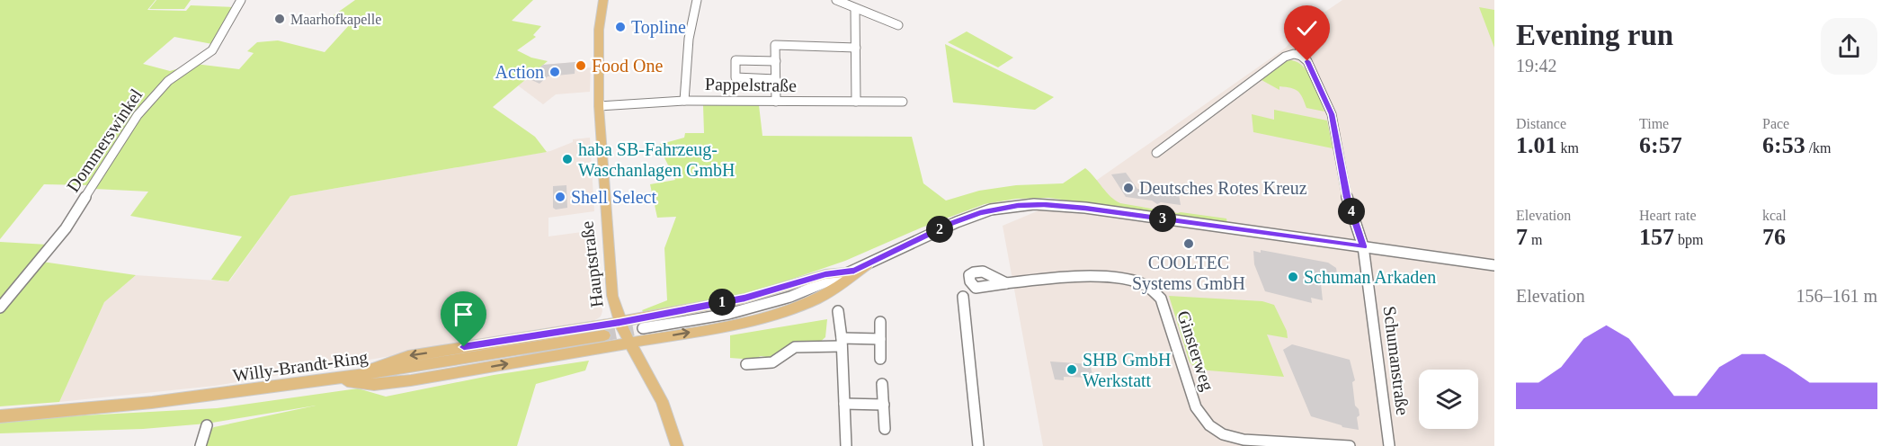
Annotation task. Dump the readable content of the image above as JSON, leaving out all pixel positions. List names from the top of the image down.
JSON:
{
  "streets": {
    "main road": ["Hauptstraße", "Willy-Brandt-Ring"],
    "street": [
      "Pappelstraße",
      "Dommerswinkel",
      "Ginsterweg",
      "Schumanstraße"
    ]
  },
  "crossings": [
    ["Pappelstraße", "Hauptstraße"]
  ],
  "places": [
    "Maarhofkapelle",
    "Topline",
    "Food One",
    "Action",
    "haba SB-Fahrzeug- Waschanlagen GmbH",
    "Deutsches Rotes Kreuz",
    "Shell Select",
    "COOLTEC Systems GmbH",
    "Schuman Arkaden",
    "SHB GmbH Werkstatt"
  ],
  "page": {
    "heading": ["Evening run", "19:42"],
    "stats": [
      ["Distance", "1.01 km"],
      ["Time", "6:57"],
      ["Pace", "6:53 /km"],
      ["Elevation", "7 m"],
      ["Heart rate", "157 bpm"],
      ["kcal", "76"]
    ],
    "pins": [
      "4",
      "3",
      "2",
      "1"
    ],
    "chart": ["Elevation", "156–161 m"]
  }
}
